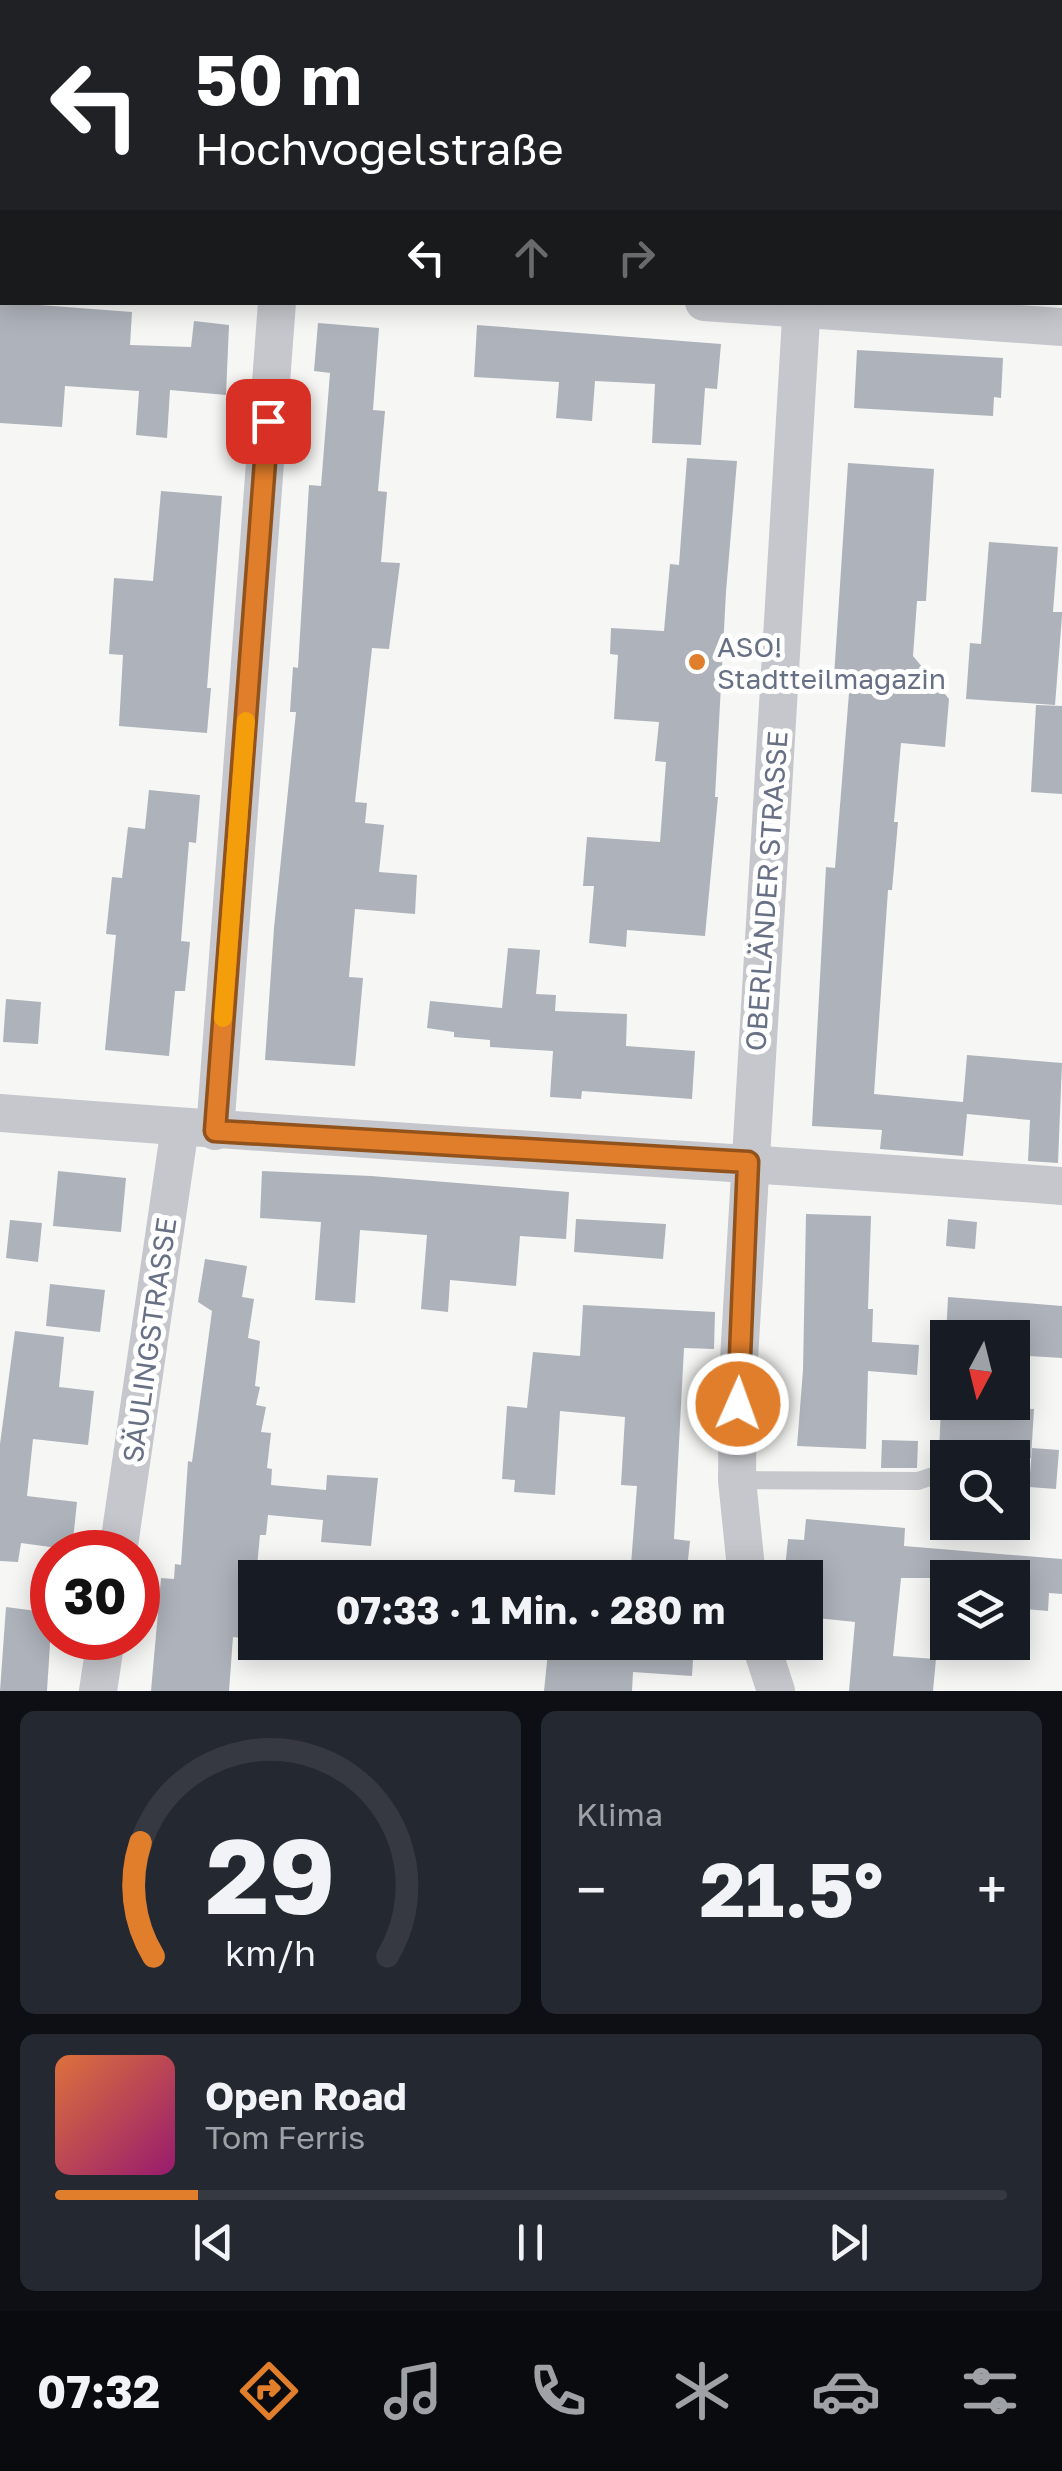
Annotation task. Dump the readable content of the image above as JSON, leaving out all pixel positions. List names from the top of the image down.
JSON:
{
  "streets": {
    "street": ["OBERLÄNDER STRASSE", "SÄULINGSTRASSE"]
  },
  "places": ["ASO! Stadtteilmagazin"],
  "north": "bottom",
  "page": {
    "turn": ["50 m", "Hochvogelstraße"],
    "limit": "30",
    "trip": "07:33 · 1 Min. · 280 m",
    "tile": "Klima",
    "heat": ["−", "21.5°", "+"],
    "song": ["Open Road", "Tom Ferris"],
    "tabs": "07:32",
    "gauge": ["29", "km/h"]
  }
}
